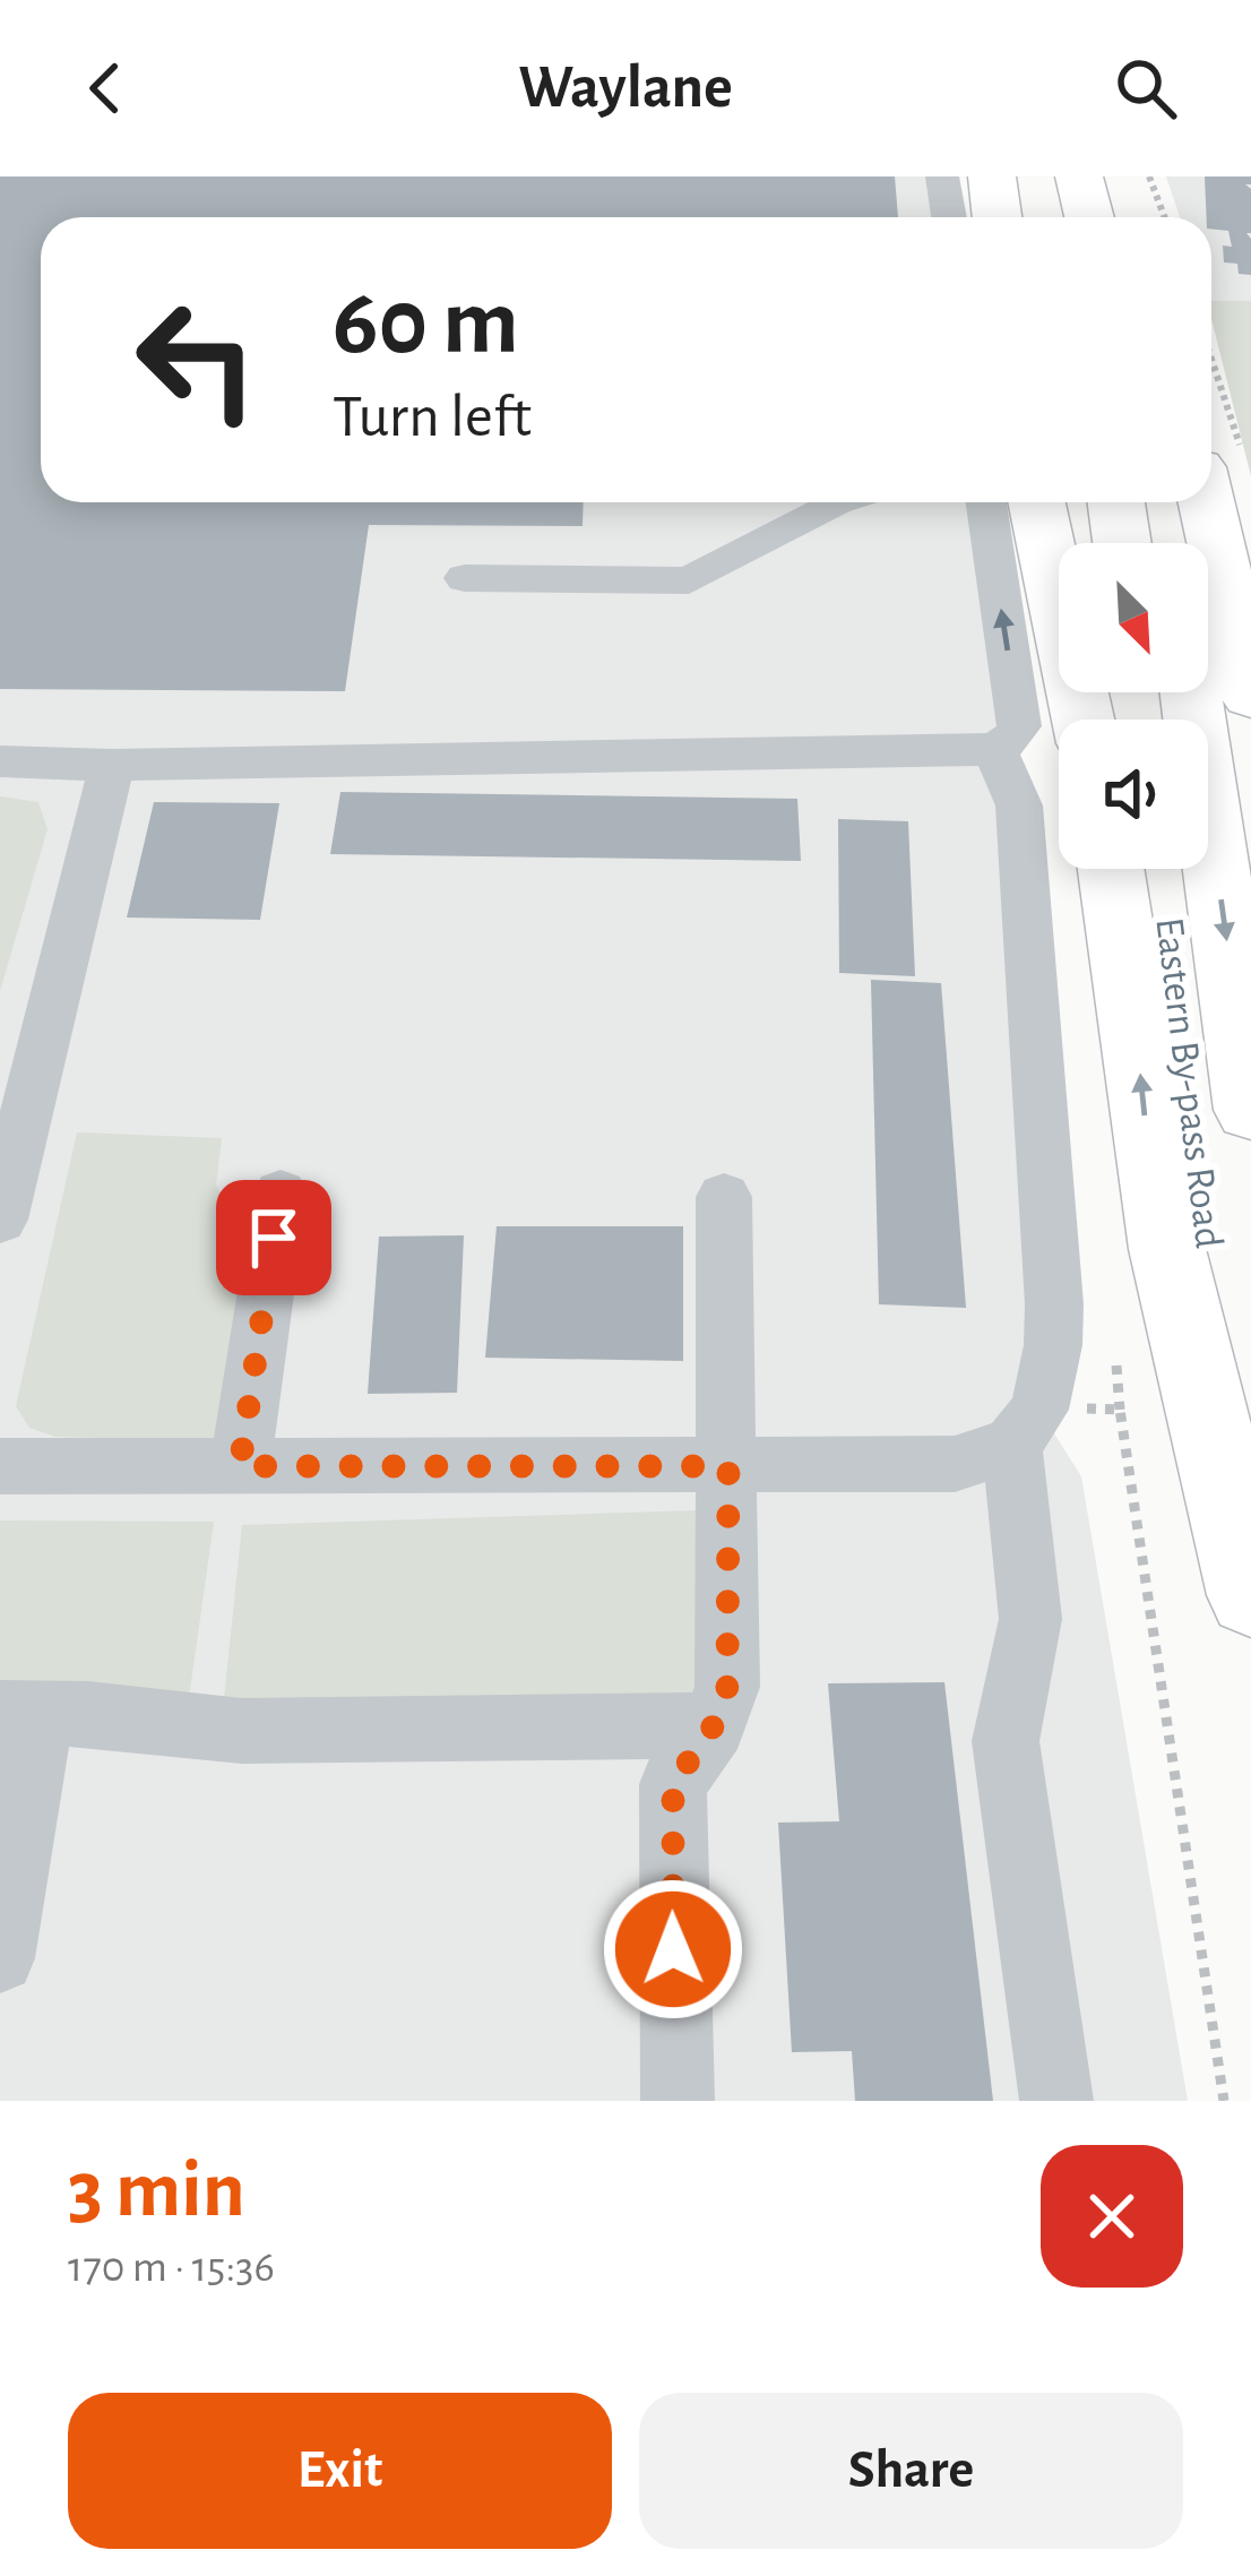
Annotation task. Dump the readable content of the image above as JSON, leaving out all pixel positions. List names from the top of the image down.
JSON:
{
  "streets": {
    "highway": ["Eastern By-pass Road"]
  },
  "north": "bottom right",
  "page": {
    "header": "Waylane",
    "turn": ["60 m", "Turn left"],
    "heading": ["3 min", "170 m · 15:36"],
    "buttons": ["Exit", "Share"]
  }
}
